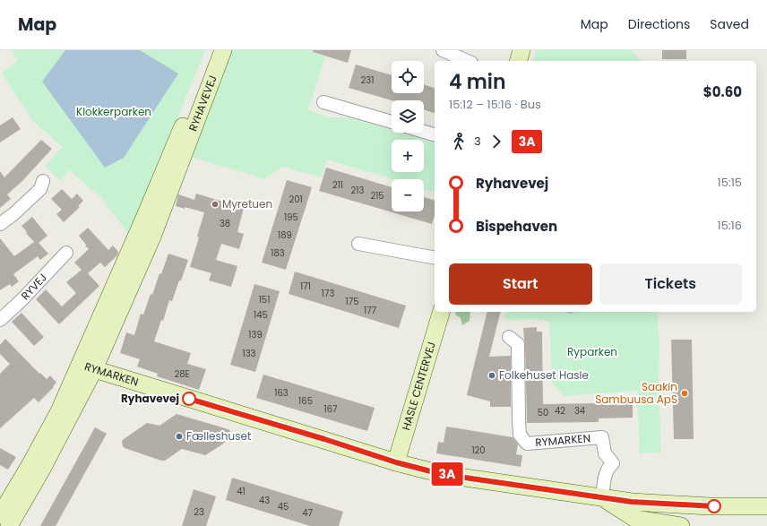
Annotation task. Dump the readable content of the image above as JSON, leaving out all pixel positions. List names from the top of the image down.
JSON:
{
  "streets": {
    "street": [
      "RYHAVEVEJ",
      "RYVEJ",
      "RYMARKEN",
      "HASLE CENTERVEJ"
    ]
  },
  "crossings": [
    ["RYHAVEVEJ", "RYMARKEN"],
    ["RYMARKEN", "HASLE CENTERVEJ"]
  ],
  "parks": ["Klokkerparken", "Ryparken"],
  "places": [
    "Myretuen",
    "Folkehuset Hasle",
    "Saakin Sambuusa ApS",
    "Ryhavevej",
    "Fælleshuset"
  ],
  "lines": ["bus line 3A"],
  "house_numbers": [
    "231",
    "211",
    "213",
    "215",
    "201",
    "195",
    "38",
    "189",
    "183",
    "171",
    "173",
    "151",
    "175",
    "177",
    "145",
    "139",
    "133",
    "28E",
    "163",
    "165",
    "167",
    "42",
    "34",
    "50",
    "120",
    "41",
    "43",
    "45",
    "23",
    "47"
  ],
  "page": {
    "header": "Map",
    "nav": ["Map", "Directions", "Saved"],
    "on_map": "3A",
    "map_buttons": ["+", "−"],
    "heading": ["4 min", "15:12 – 15:16 · Bus", "$0.60"],
    "legs": ["3", "3A"],
    "list": [
      {
        "name": "Ryhavevej",
        "value": "15:15"
      },
      {
        "name": "Bispehaven",
        "value": "15:16"
      }
    ],
    "buttons": ["Start", "Tickets"]
  }
}
